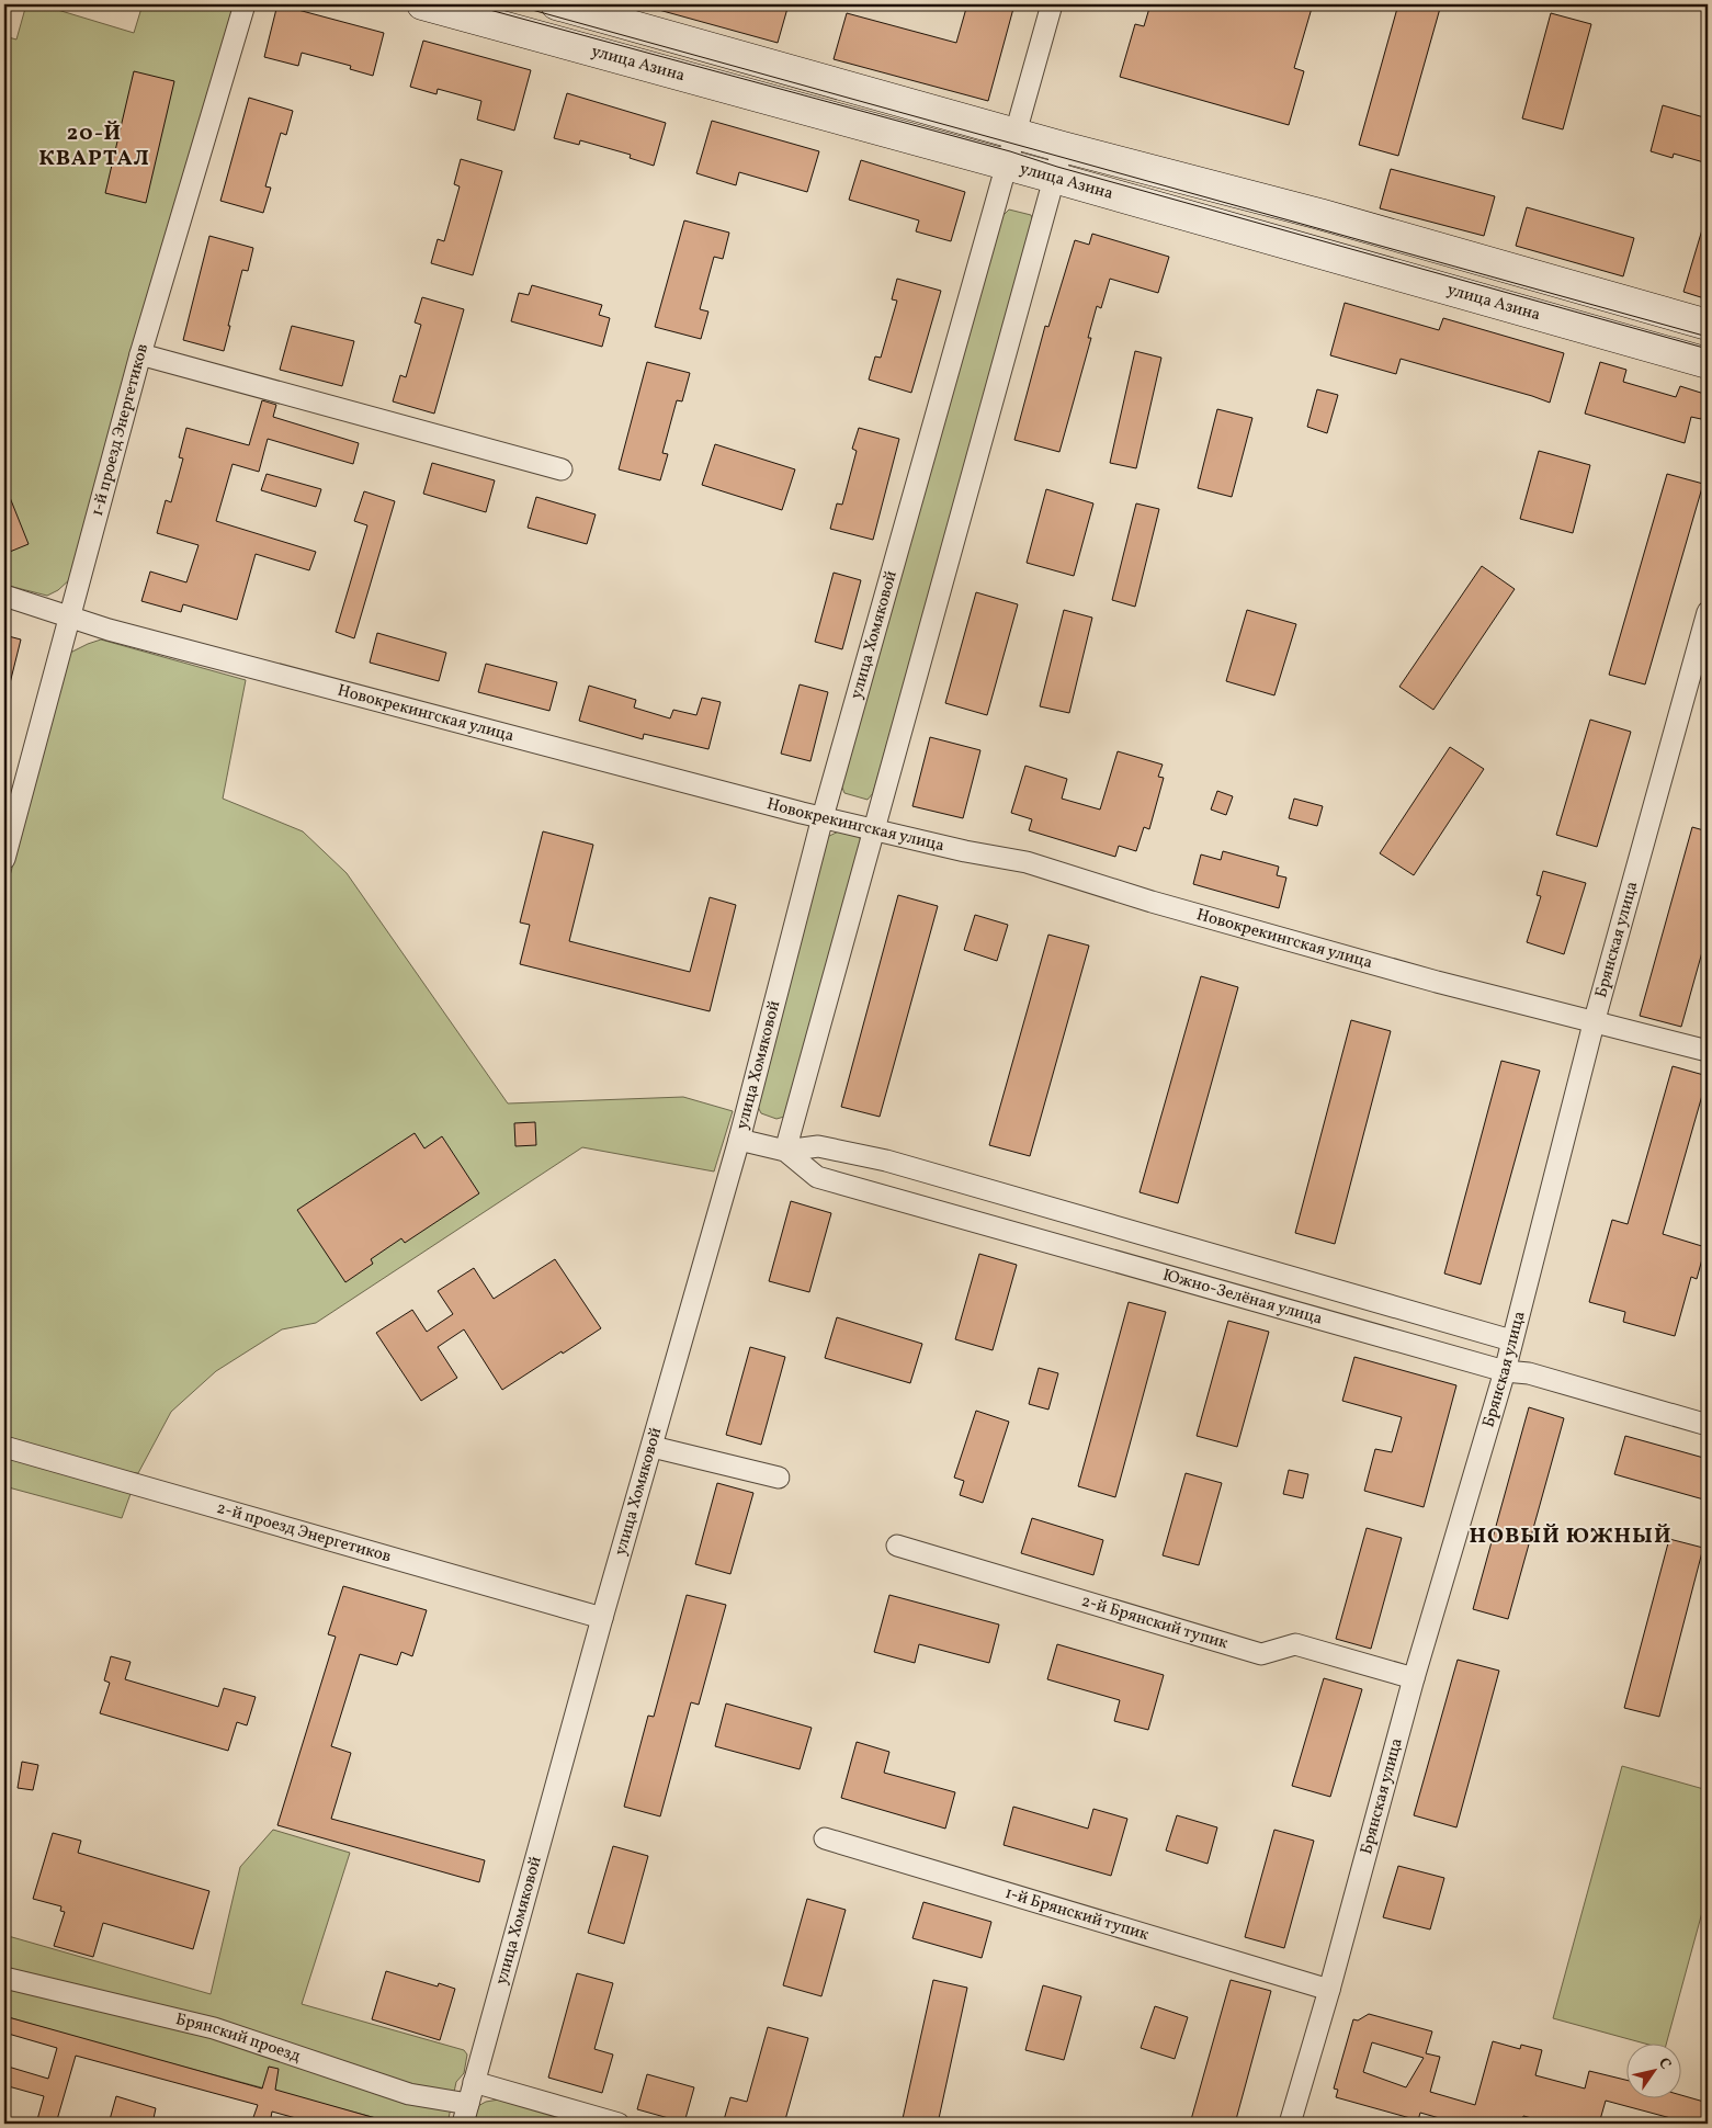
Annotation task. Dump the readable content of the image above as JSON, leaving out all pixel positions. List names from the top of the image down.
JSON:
{
  "streets": {
    "main road": ["улица Азина"],
    "street": [
      "1-й проезд Энергетиков",
      "улица Хомяковой",
      "Новокрекингская улица",
      "Брянская улица",
      "Южно-Зелёная улица",
      "2-й проезд Энергетиков",
      "2-й Брянский тупик",
      "1-й Брянский тупик",
      "Брянский проезд"
    ]
  },
  "crossings": [
    ["улица Азина", "улица Хомяковой"],
    ["1-й проезд Энергетиков", "Новокрекингская улица"],
    ["улица Хомяковой", "Новокрекингская улица"],
    ["улица Хомяковой", "Южно-Зелёная улица"],
    ["улица Хомяковой", "2-й проезд Энергетиков"],
    ["улица Хомяковой", "Брянский проезд"],
    ["Новокрекингская улица", "Брянская улица"],
    ["Брянская улица", "Южно-Зелёная улица"],
    ["Брянская улица", "2-й Брянский тупик"],
    ["Брянская улица", "1-й Брянский тупик"]
  ],
  "districts": ["20-Й КВАРТАЛ", "НОВЫЙ ЮЖНЫЙ"],
  "north": "top right"
}
